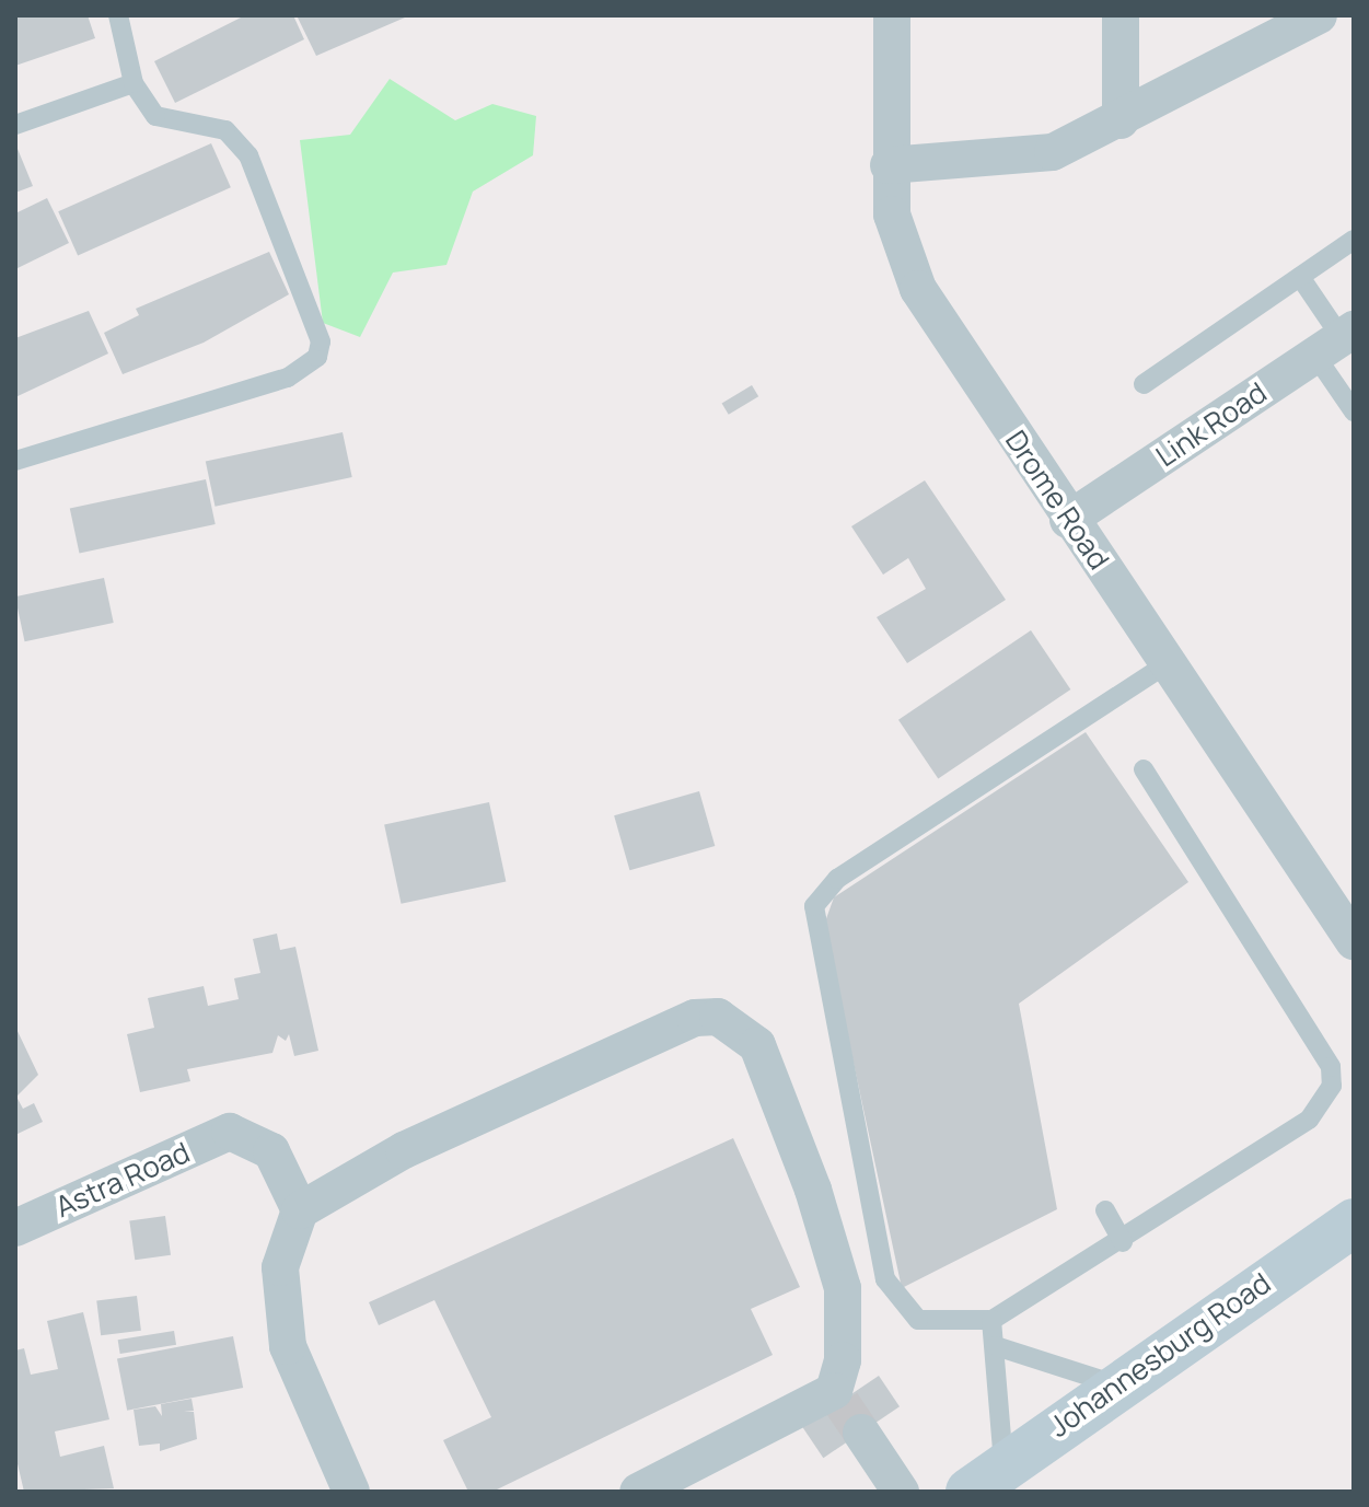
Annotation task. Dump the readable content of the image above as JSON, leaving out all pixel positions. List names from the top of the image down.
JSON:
{
  "streets": {
    "main road": ["Johannesburg Road"],
    "street": ["Link Road", "Drome Road", "Astra Road"]
  },
  "crossings": [
    ["Link Road", "Drome Road"]
  ]
}
